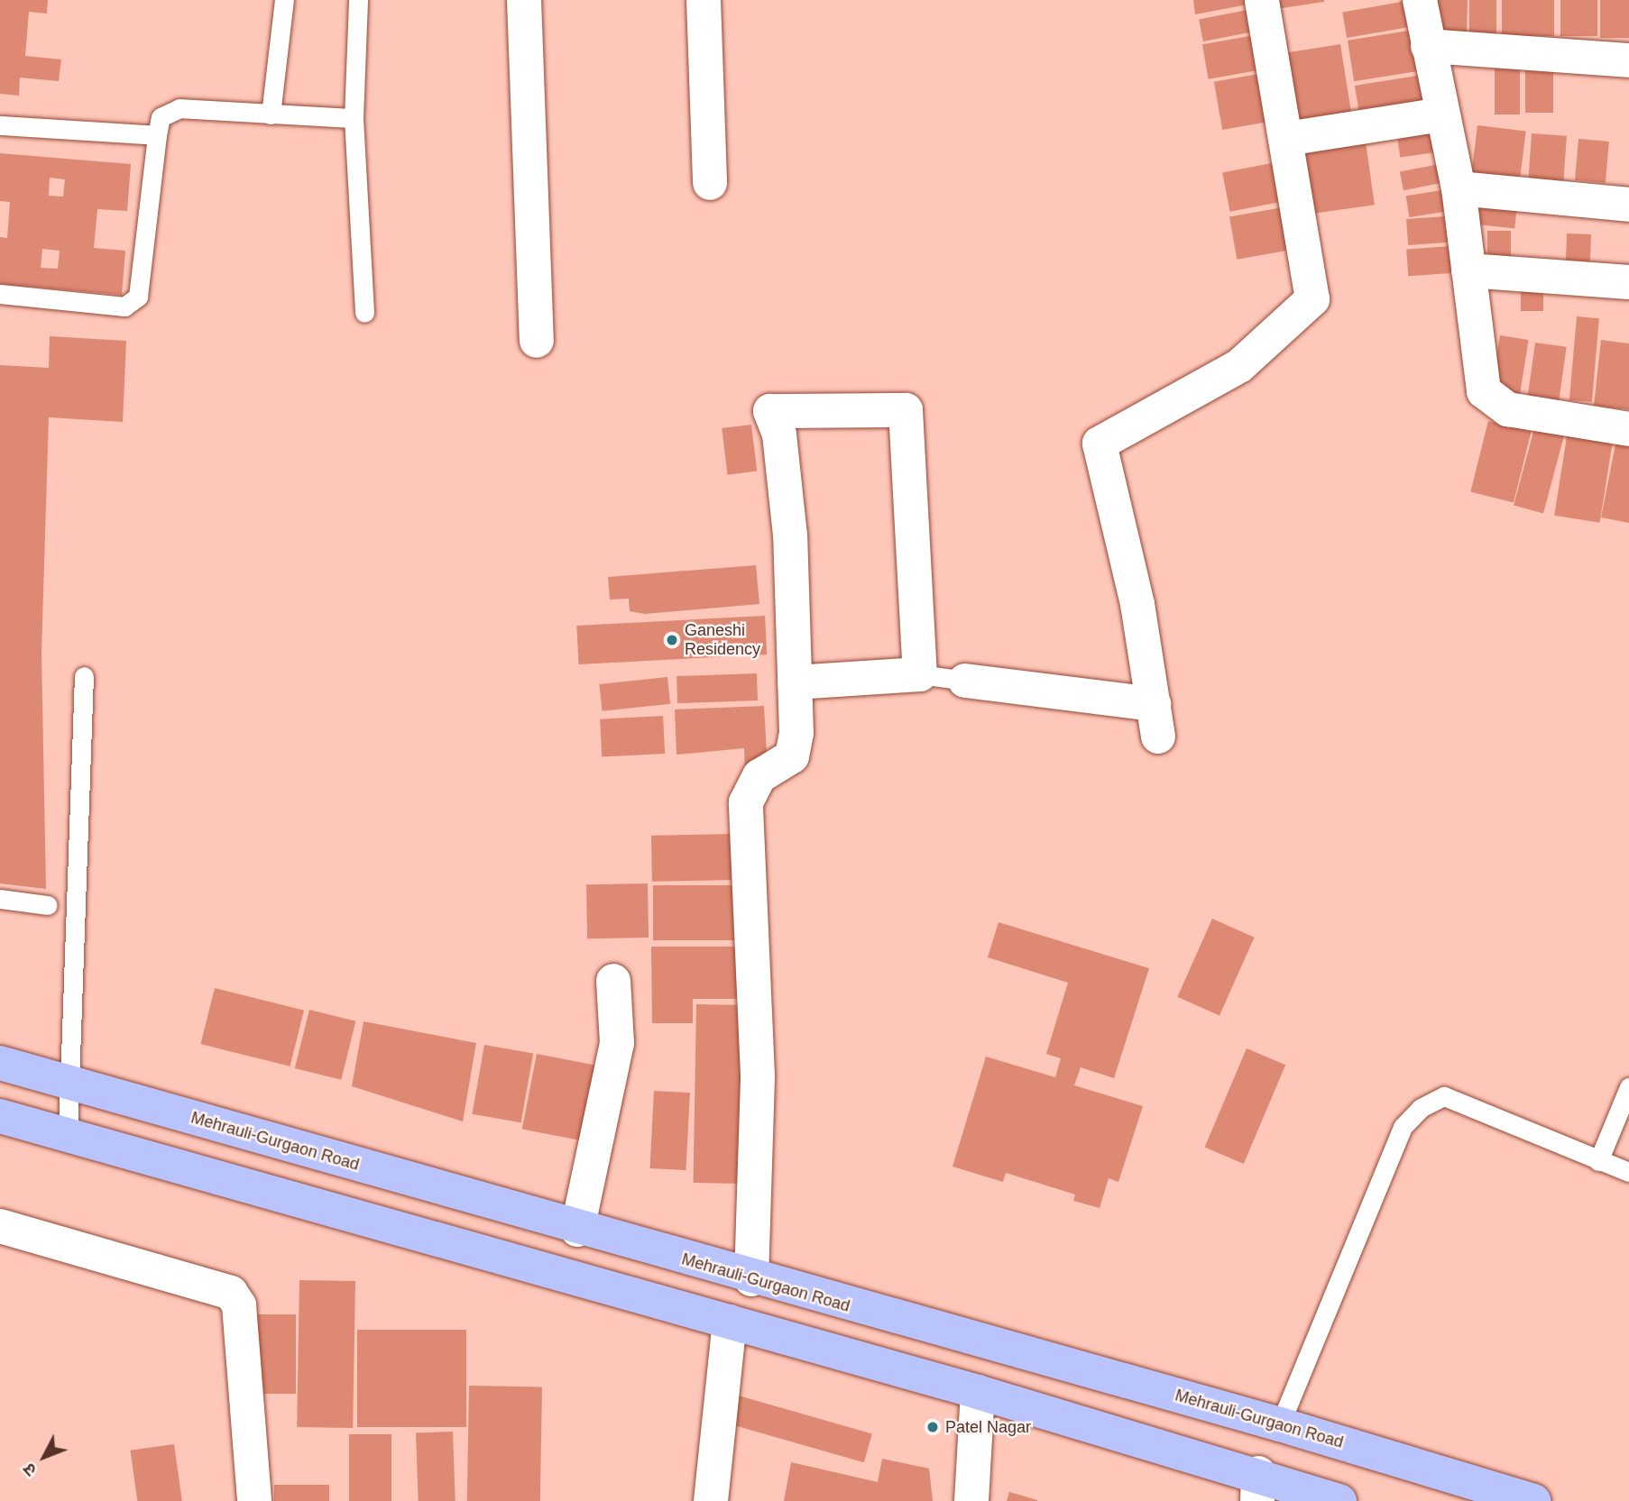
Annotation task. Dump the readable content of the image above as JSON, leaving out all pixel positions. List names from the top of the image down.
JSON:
{
  "streets": {
    "main road": ["Mehrauli-Gurgaon Road"]
  },
  "places": ["Ganeshi Residency", "Patel Nagar"],
  "north": "bottom left"
}
